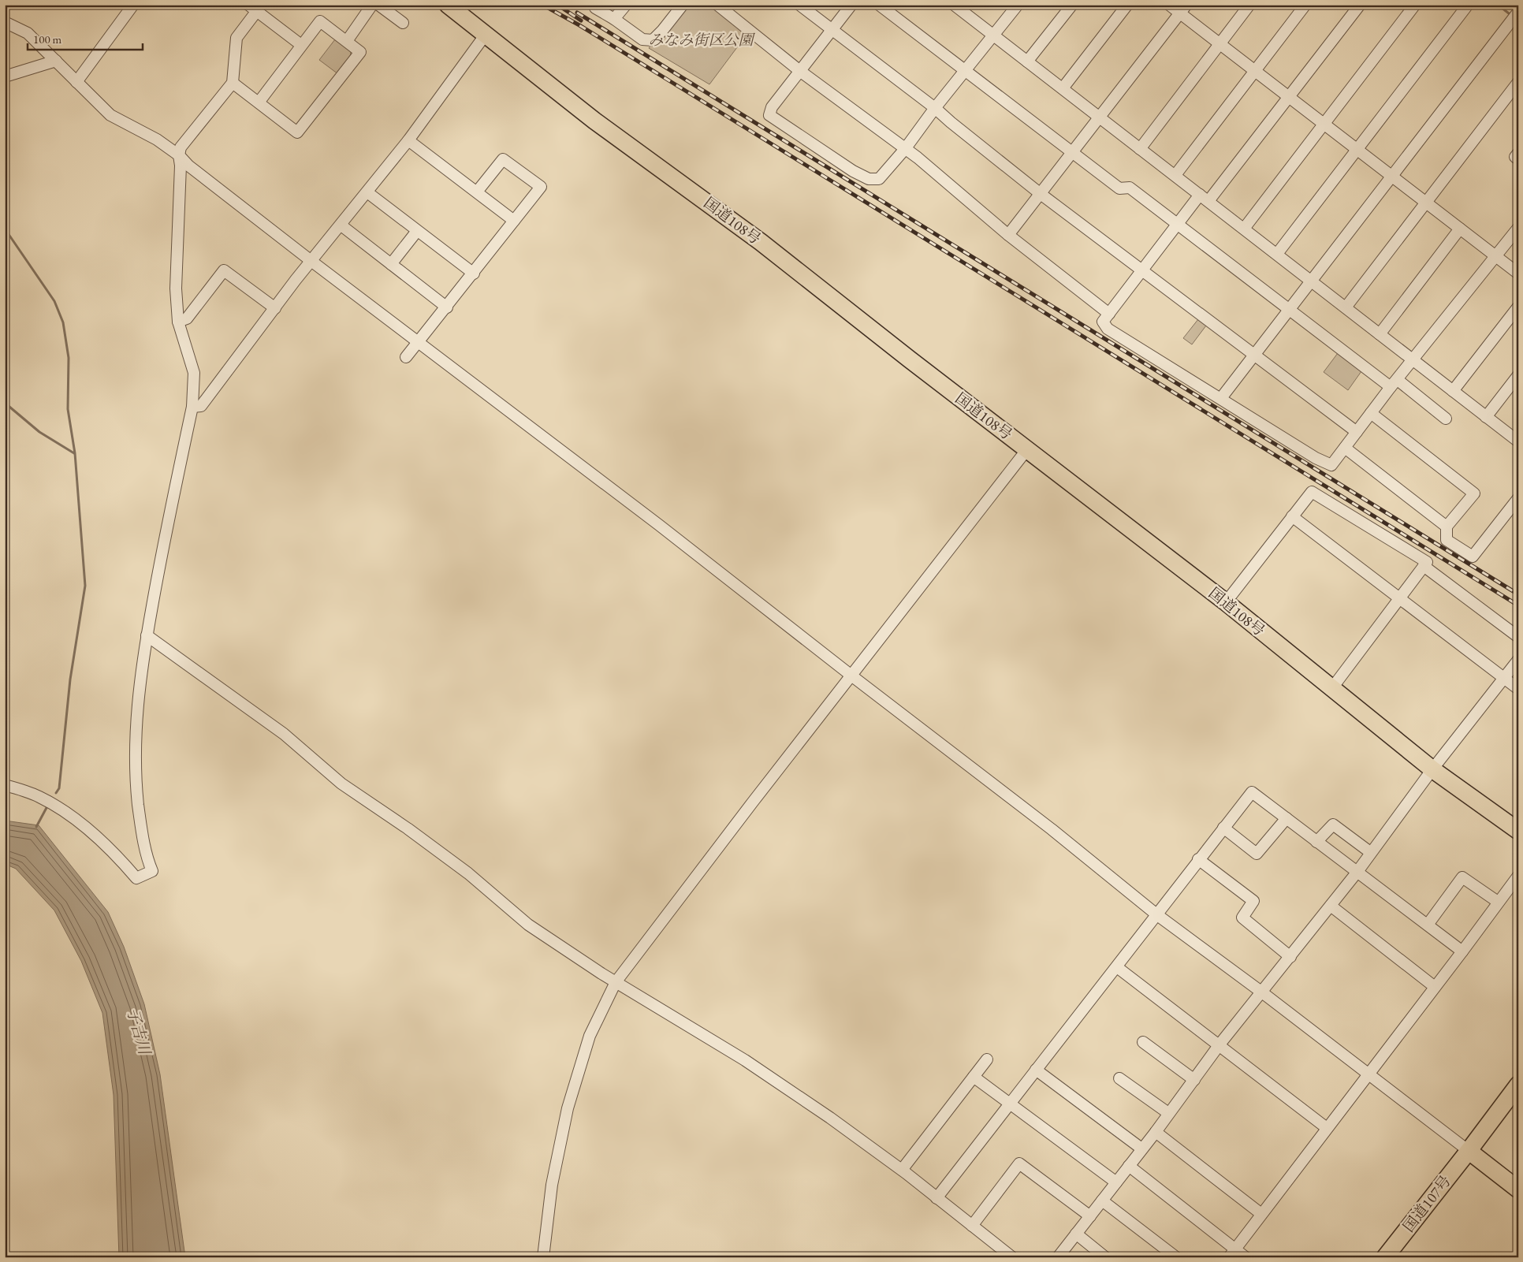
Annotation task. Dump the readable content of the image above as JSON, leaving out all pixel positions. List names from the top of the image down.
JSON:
{
  "streets": {
    "highway": ["国道108号", "国道107号"]
  },
  "water": ["子吉川"],
  "parks": ["みなみ街区公園"],
  "scale_bar": "100 m"
}
